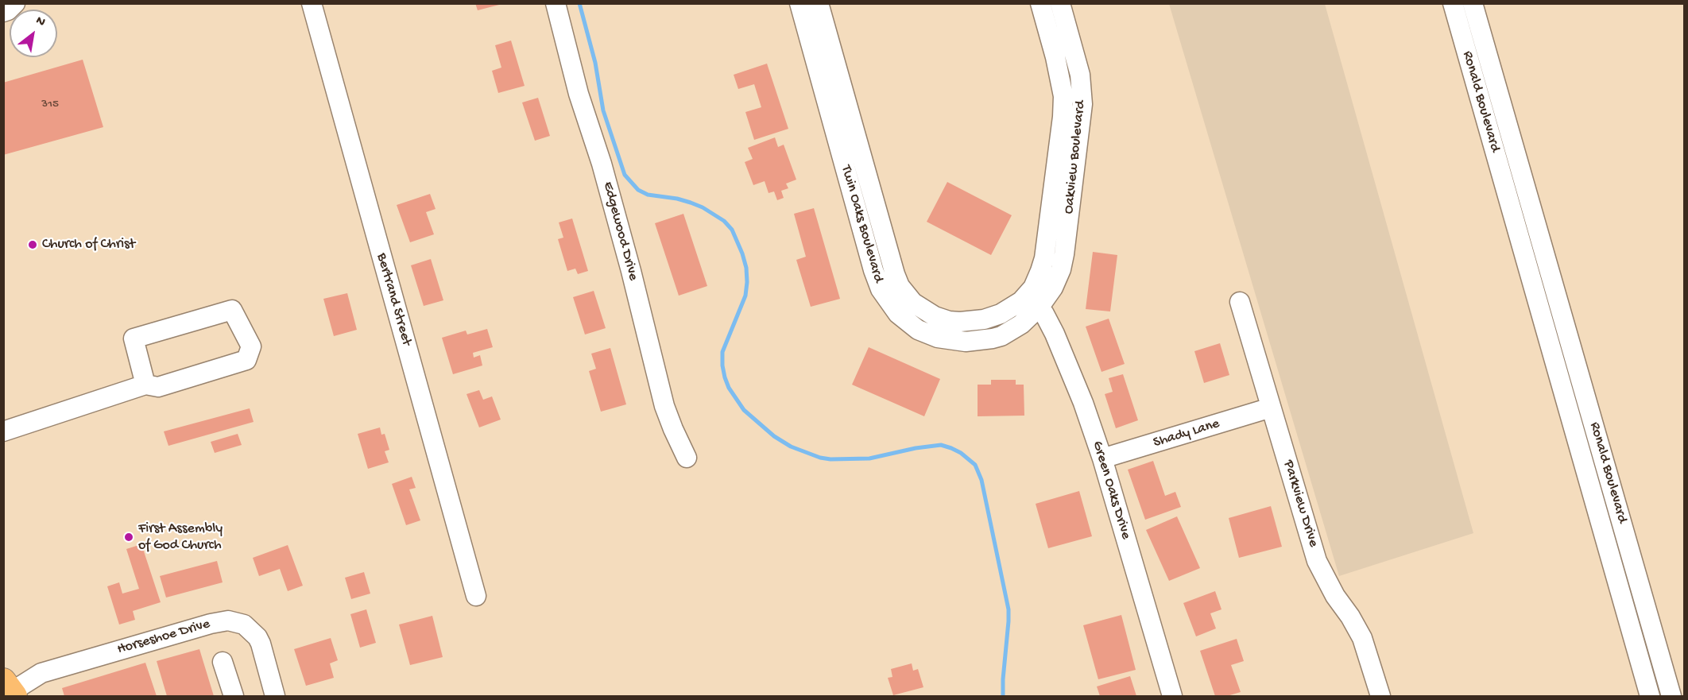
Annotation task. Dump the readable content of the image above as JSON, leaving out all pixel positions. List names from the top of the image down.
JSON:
{
  "streets": {
    "street": [
      "Ronald Boulevard",
      "Oakview Boulevard",
      "Twin Oaks Boulevard",
      "Edgewood Drive",
      "Bertrand Street",
      "Shady Lane",
      "Green Oaks Drive",
      "Parkview Drive",
      "Horseshoe Drive"
    ]
  },
  "crossings": [
    ["Oakview Boulevard", "Twin Oaks Boulevard"],
    ["Oakview Boulevard", "Green Oaks Drive"],
    ["Twin Oaks Boulevard", "Green Oaks Drive"],
    ["Shady Lane", "Green Oaks Drive"],
    ["Shady Lane", "Parkview Drive"]
  ],
  "places": ["Church of Christ", "First Assembly of God Church"],
  "house_numbers": ["315"],
  "north": "top right"
}
